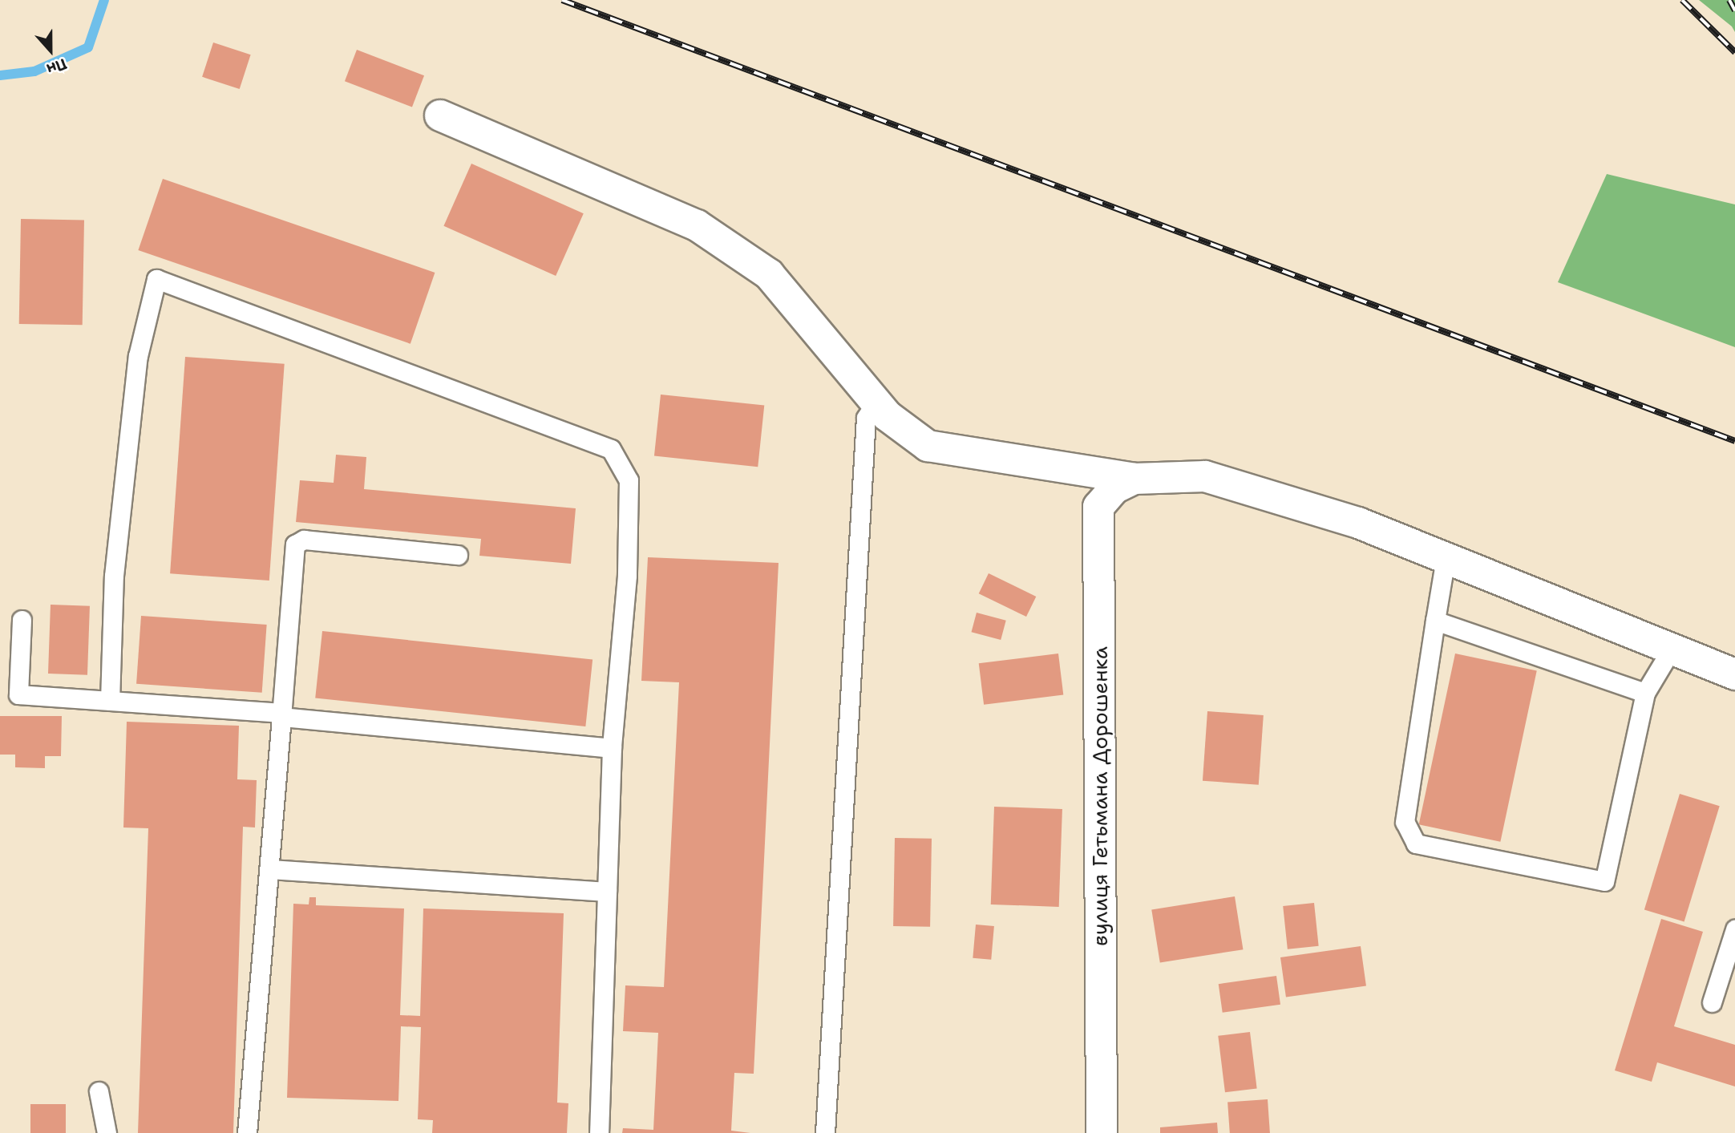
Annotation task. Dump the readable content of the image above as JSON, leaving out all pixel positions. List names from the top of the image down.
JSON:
{
  "streets": {
    "street": ["вулиця Гетьмана Дорошенка"]
  },
  "north": "bottom"
}
